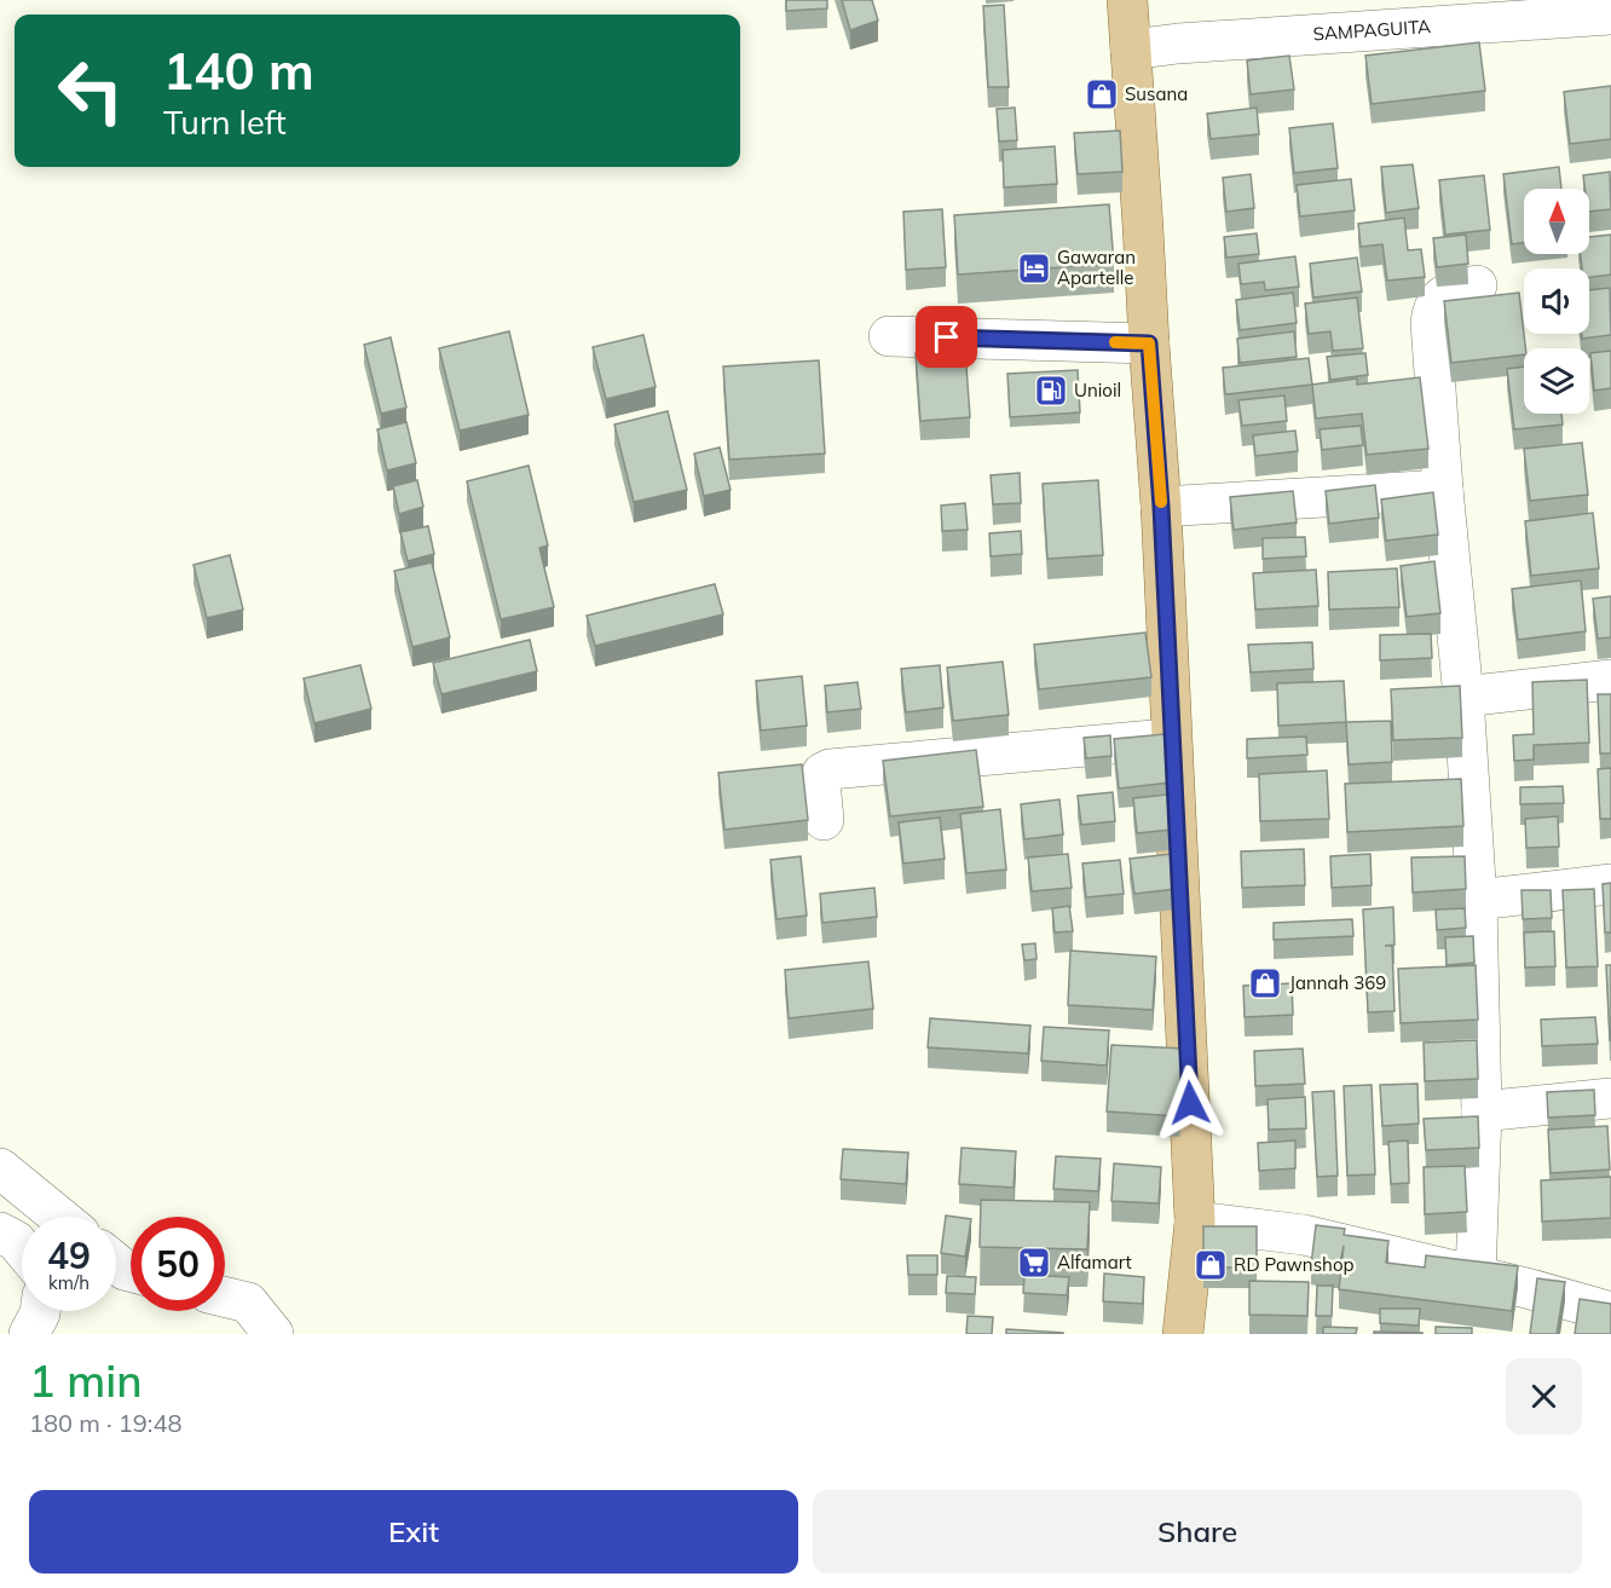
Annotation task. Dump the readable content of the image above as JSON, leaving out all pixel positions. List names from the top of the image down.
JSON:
{
  "streets": {
    "street": ["SAMPAGUITA"]
  },
  "places": {
    "shop": ["Susana", "Jannah 369", "RD Pawnshop"],
    "hotel": ["Gawaran Apartelle"],
    "fuel station": ["Unioil"],
    "supermarket": ["Alfamart"]
  },
  "north": "top",
  "page": {
    "turn": ["140 m", "Turn left"],
    "speed": "49 km/h",
    "limit": "50",
    "heading": ["1 min", "180 m · 19:48"],
    "buttons": ["Exit", "Share"]
  }
}
